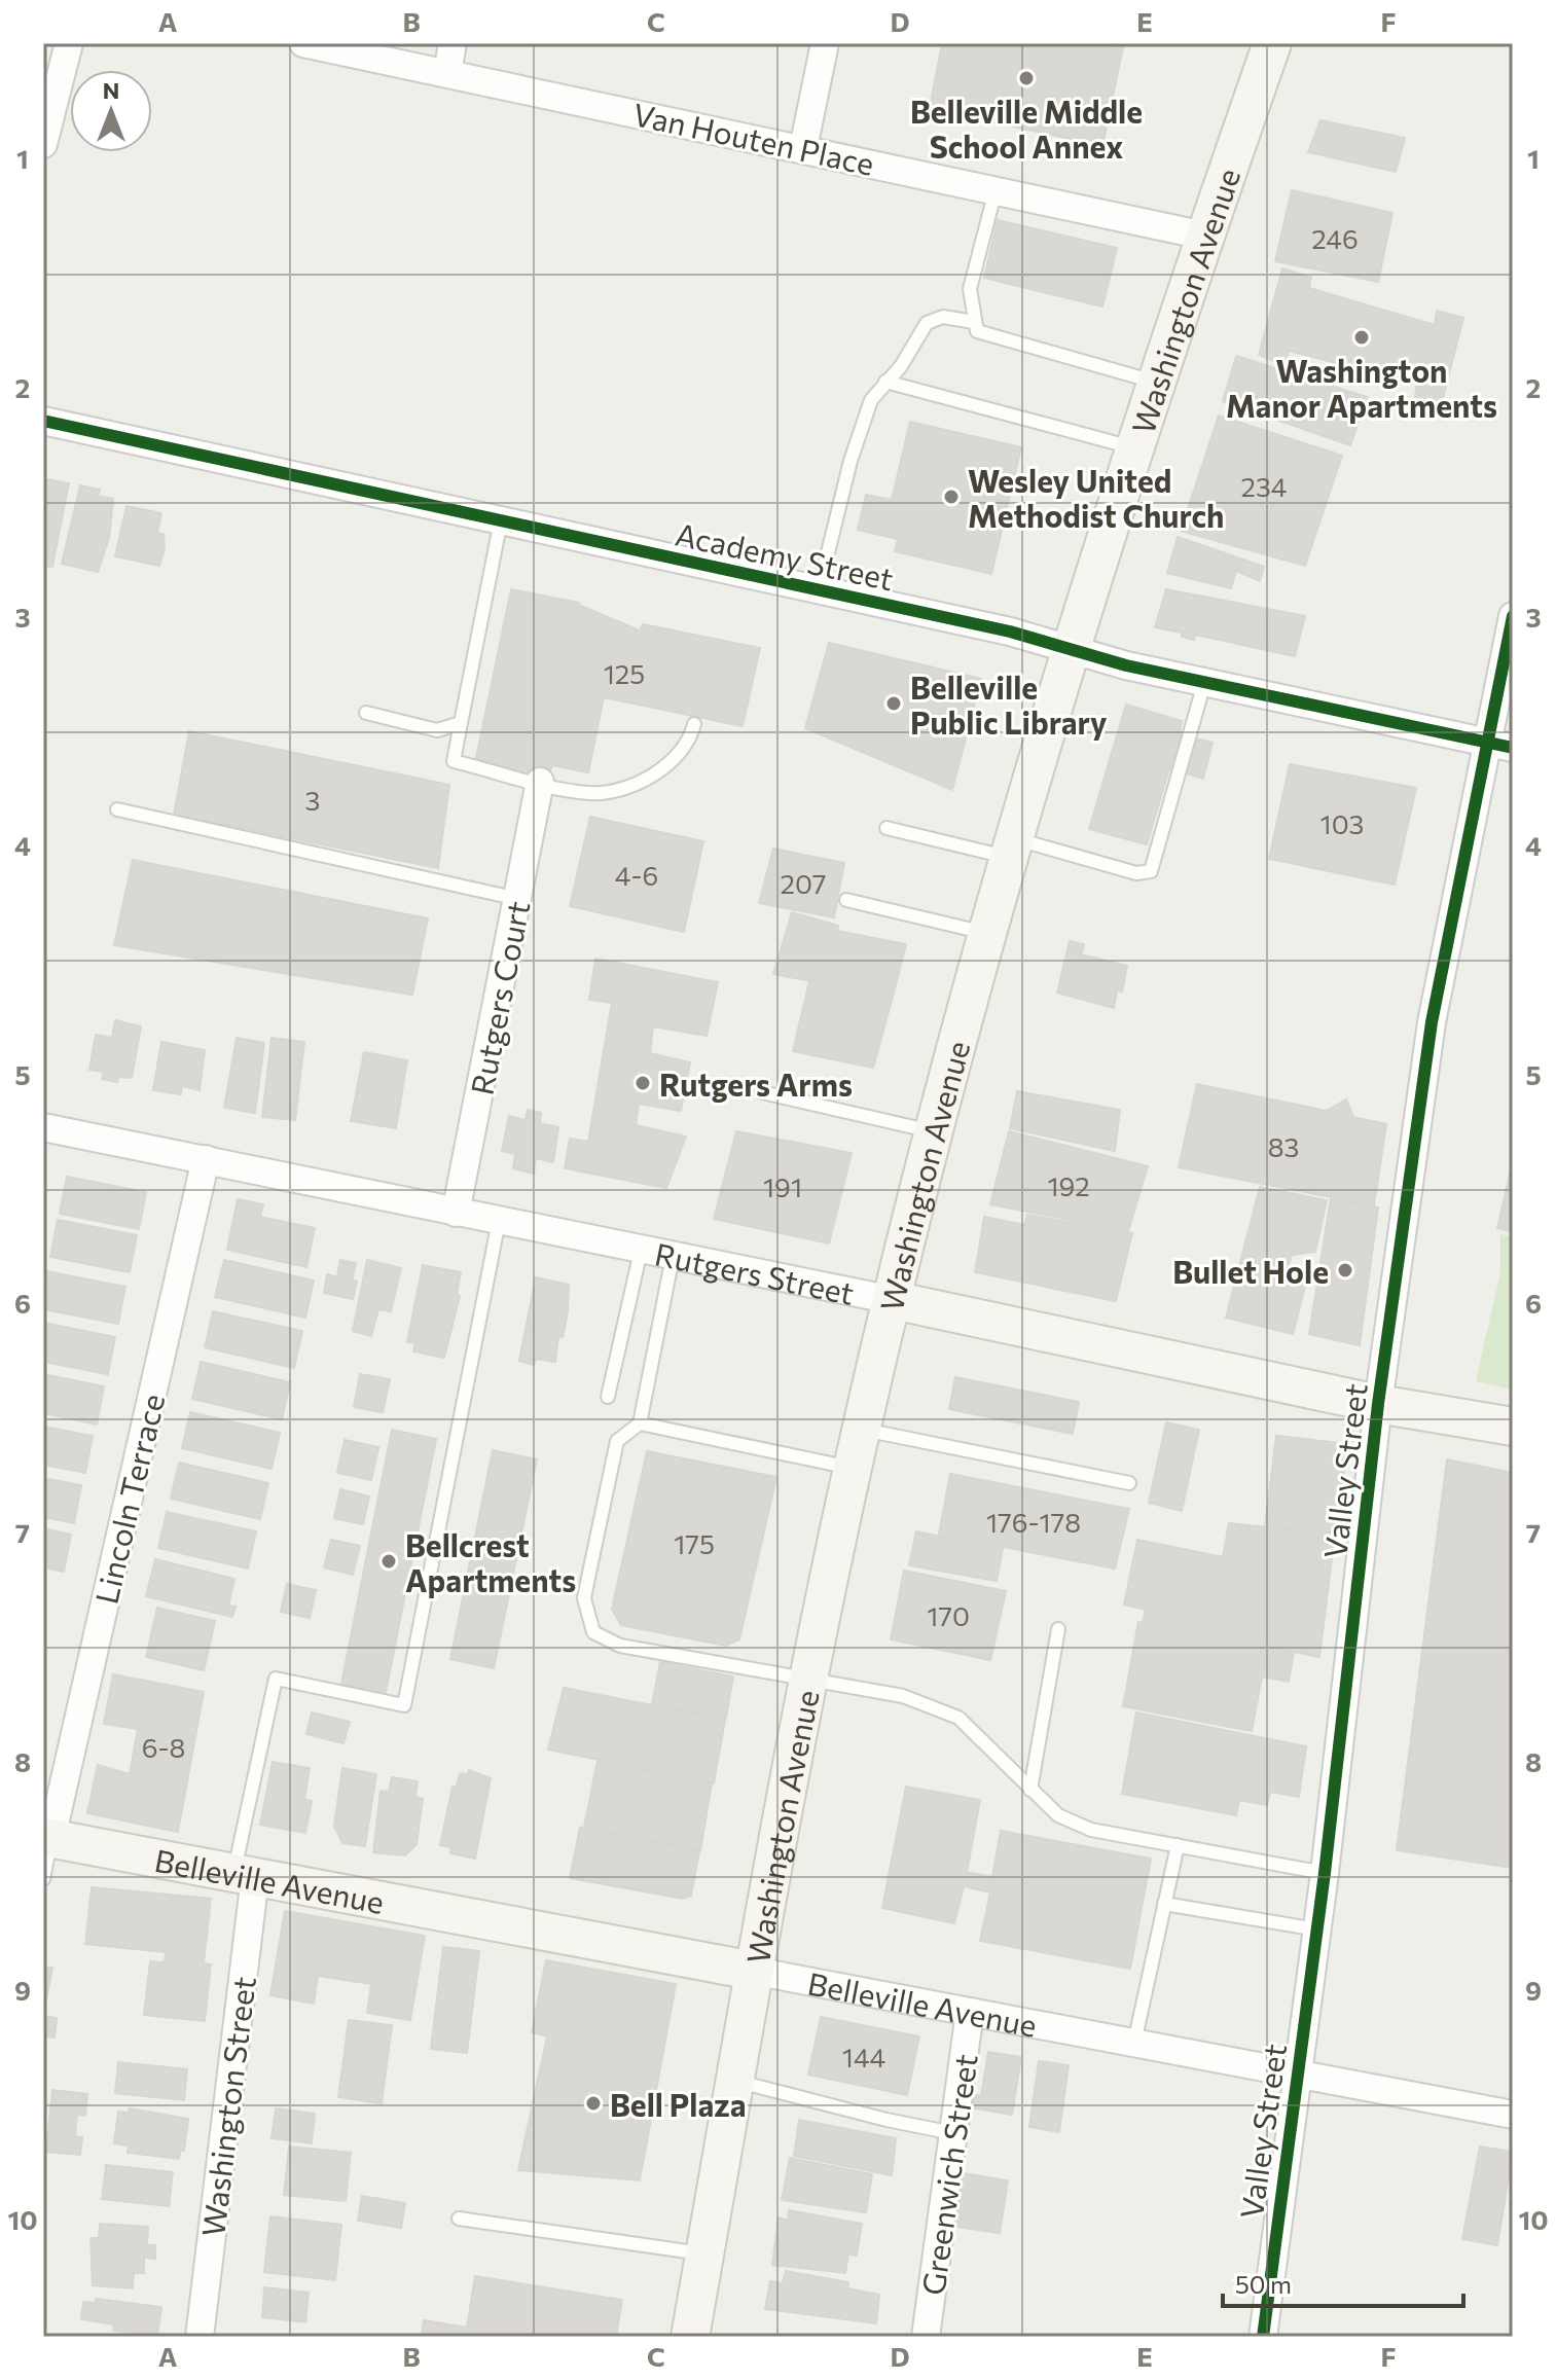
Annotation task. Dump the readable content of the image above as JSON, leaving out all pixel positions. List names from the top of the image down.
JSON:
{
  "streets": {
    "main road": ["Washington Avenue", "Rutgers Street", "Belleville Avenue"],
    "street": [
      "Van Houten Place",
      "Academy Street",
      "Rutgers Court",
      "Valley Street",
      "Lincoln Terrace",
      "Washington Street",
      "Greenwich Street"
    ]
  },
  "crossings": [
    ["Van Houten Place", "Washington Avenue"],
    ["Washington Avenue", "Academy Street"],
    ["Washington Avenue", "Rutgers Street"],
    ["Washington Avenue", "Belleville Avenue"],
    ["Academy Street", "Valley Street"],
    ["Rutgers Court", "Rutgers Street"],
    ["Rutgers Street", "Valley Street"],
    ["Rutgers Street", "Lincoln Terrace"],
    ["Valley Street", "Belleville Avenue"],
    ["Lincoln Terrace", "Belleville Avenue"],
    ["Belleville Avenue", "Washington Street"],
    ["Belleville Avenue", "Greenwich Street"]
  ],
  "places": [
    "Belleville Middle School Annex",
    "Washington Manor Apartments",
    "Wesley United Methodist Church",
    "Belleville Public Library",
    "Rutgers Arms",
    "Bullet Hole",
    "Bellcrest Apartments",
    "Bell Plaza"
  ],
  "house_numbers": [
    "246",
    "234",
    "125",
    "3",
    "103",
    "4-6",
    "207",
    "83",
    "192",
    "191",
    "176-178",
    "175",
    "170",
    "6-8",
    "144"
  ],
  "scale_bar": "50 m",
  "north": "top",
  "grid": {
    "columns": [
      "A",
      "B",
      "C",
      "D",
      "E",
      "F"
    ],
    "rows": [
      "1",
      "2",
      "3",
      "4",
      "5",
      "6",
      "7",
      "8",
      "9",
      "10"
    ]
  }
}
